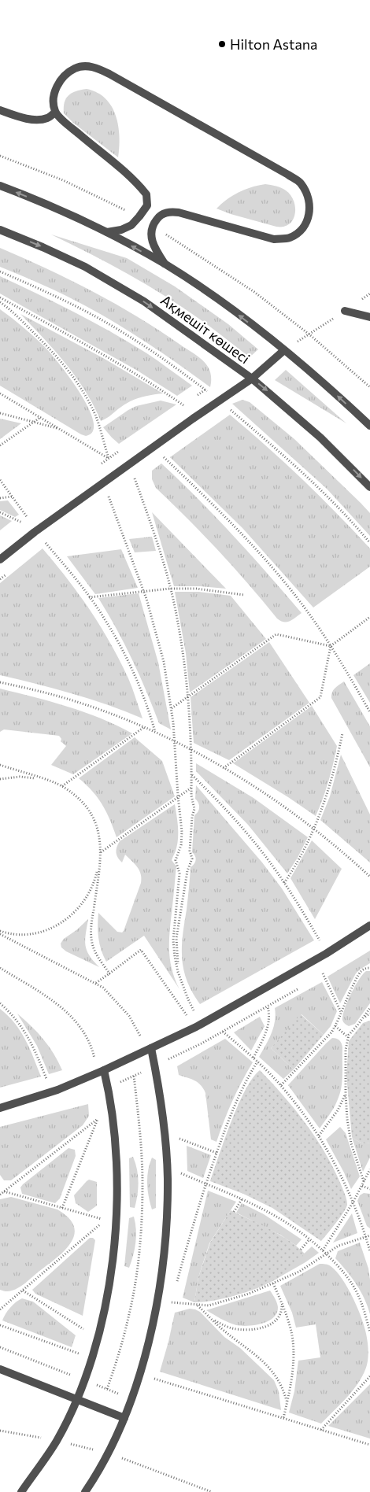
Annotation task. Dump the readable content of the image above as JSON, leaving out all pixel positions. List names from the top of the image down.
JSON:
{
  "streets": {
    "street": ["Ақмешіт көшесі"]
  },
  "places": ["Hilton Astana"]
}
